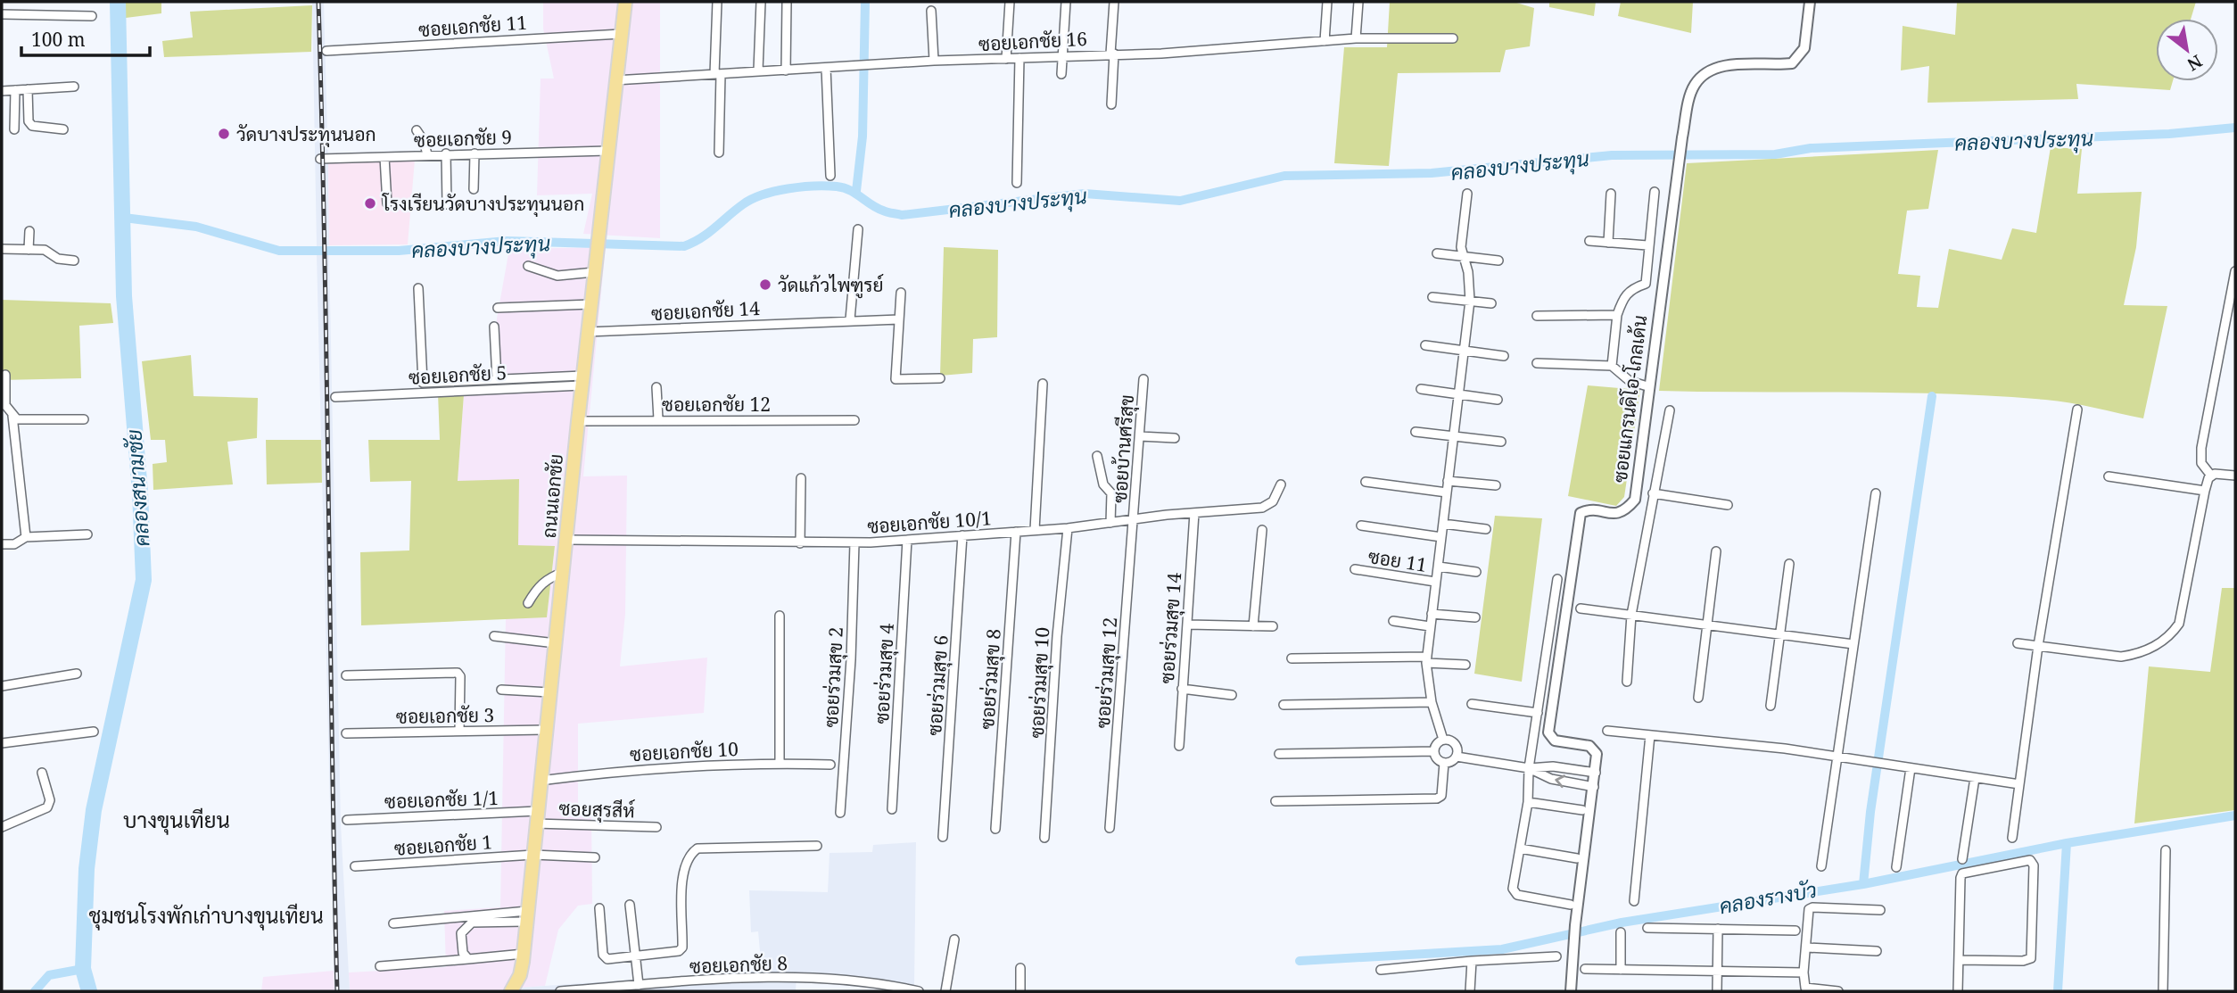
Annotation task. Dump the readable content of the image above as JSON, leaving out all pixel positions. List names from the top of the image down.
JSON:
{
  "streets": {
    "main road": ["ถนนเอกชัย"],
    "street": [
      "ซอยเอกชัย 11",
      "ซอยเอกชัย 16",
      "ซอยเอกชัย 9",
      "ซอยเอกชัย 14",
      "ซอยเอกชัย 5",
      "ซอยแกรนดิโอ-โกลเด้น",
      "ซอยเอกชัย 12",
      "ซอยบ้านศรีสุข",
      "ซอยเอกชัย 10/1",
      "ซอย 11",
      "ซอยร่วมสุข 14",
      "ซอยร่วมสุข 12",
      "ซอยร่วมสุข 4",
      "ซอยร่วมสุข 2",
      "ซอยร่วมสุข 8",
      "ซอยร่วมสุข 10",
      "ซอยร่วมสุข 6",
      "ซอยเอกชัย 3",
      "ซอยเอกชัย 10",
      "ซอยเอกชัย 1/1",
      "ซอยสุรสีห์",
      "ซอยเอกชัย 1",
      "ซอยเอกชัย 8"
    ]
  },
  "crossings": [
    ["ซอยเอกชัย 11", "ถนนเอกชัย"],
    ["ซอยเอกชัย 16", "ถนนเอกชัย"],
    ["ซอยเอกชัย 9", "ถนนเอกชัย"],
    ["ซอยเอกชัย 14", "ถนนเอกชัย"],
    ["ซอยเอกชัย 5", "ถนนเอกชัย"],
    ["ซอยเอกชัย 12", "ถนนเอกชัย"],
    ["ซอยบ้านศรีสุข", "ซอยเอกชัย 10/1"],
    ["ซอยบ้านศรีสุข", "ซอยร่วมสุข 12"],
    ["ถนนเอกชัย", "ซอยเอกชัย 10/1"],
    ["ถนนเอกชัย", "ซอยเอกชัย 3"],
    ["ถนนเอกชัย", "ซอยเอกชัย 10"],
    ["ถนนเอกชัย", "ซอยเอกชัย 1/1"],
    ["ถนนเอกชัย", "ซอยสุรสีห์"],
    ["ถนนเอกชัย", "ซอยเอกชัย 1"],
    ["ซอยเอกชัย 10/1", "ซอยร่วมสุข 14"],
    ["ซอยเอกชัย 10/1", "ซอยร่วมสุข 12"],
    ["ซอยเอกชัย 10/1", "ซอยร่วมสุข 4"],
    ["ซอยเอกชัย 10/1", "ซอยร่วมสุข 2"],
    ["ซอยเอกชัย 10/1", "ซอยร่วมสุข 8"],
    ["ซอยเอกชัย 10/1", "ซอยร่วมสุข 10"],
    ["ซอยเอกชัย 10/1", "ซอยร่วมสุข 6"],
    ["ซอยเอกชัย 1/1", "ซอยสุรสีห์"]
  ],
  "districts": ["บางขุนเทียน", "ชุมชนโรงพักเก่าบางขุนเทียน"],
  "water": ["คลองบางประทุน", "คลองสนามชัย", "คลองรางบัว"],
  "places": ["วัดบางประทุนนอก", "โรงเรียนวัดบางประทุนนอก", "วัดแก้วไพฑูรย์"],
  "scale_bar": "100 m",
  "north": "bottom right"
}
